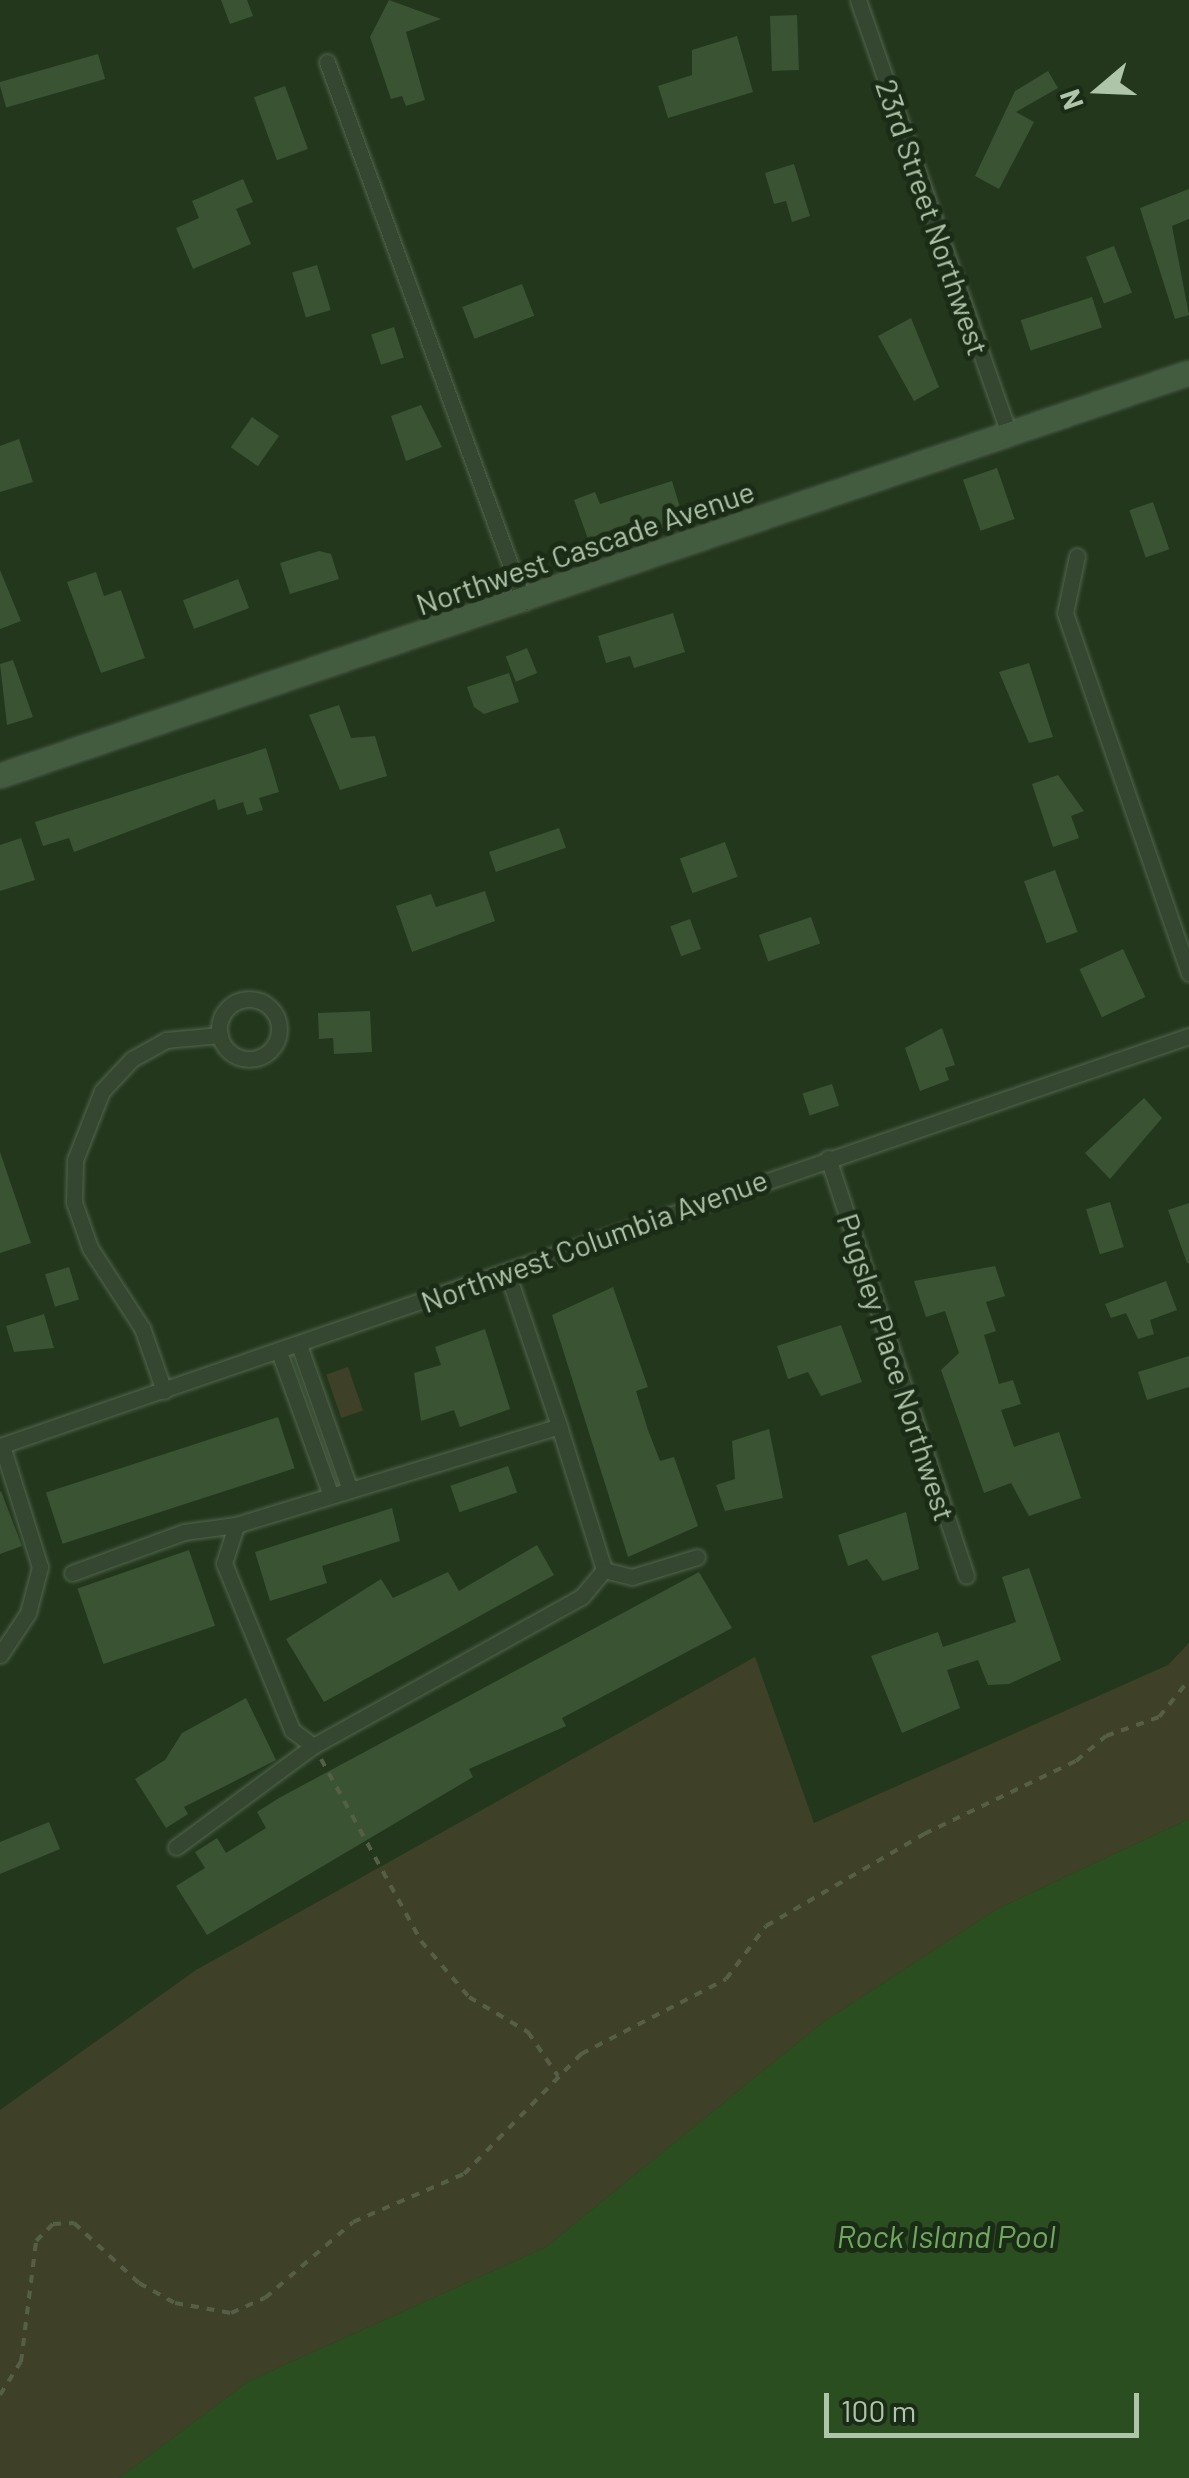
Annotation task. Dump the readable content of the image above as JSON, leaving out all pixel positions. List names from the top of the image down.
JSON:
{
  "streets": {
    "street": [
      "23rd Street Northwest",
      "Northwest Cascade Avenue",
      "Northwest Columbia Avenue",
      "Pugsley Place Northwest"
    ]
  },
  "crossings": [
    ["23rd Street Northwest", "Northwest Cascade Avenue"],
    ["Northwest Columbia Avenue", "Pugsley Place Northwest"]
  ],
  "water": ["Rock Island Pool"],
  "scale_bar": "100 m",
  "north": "left"
}
